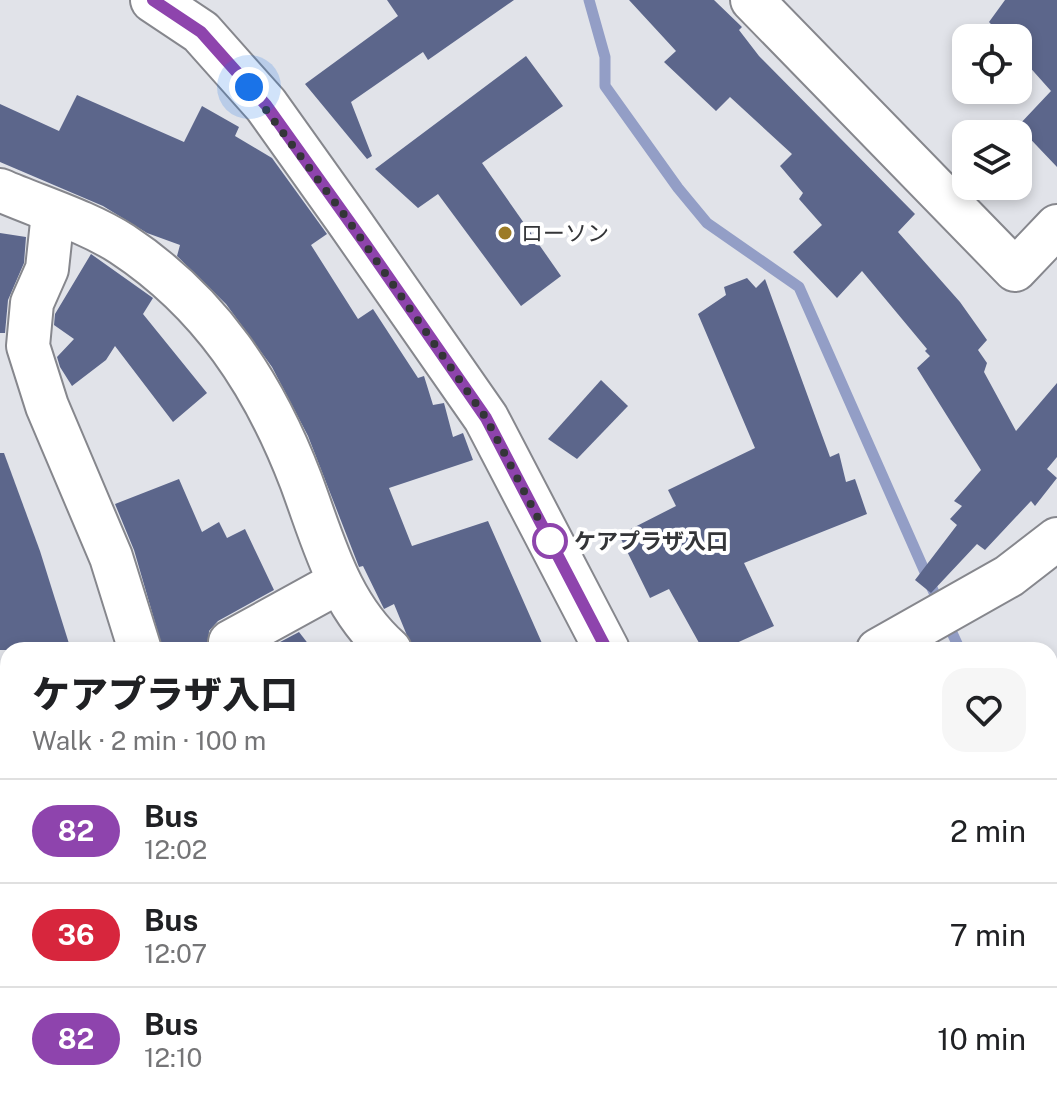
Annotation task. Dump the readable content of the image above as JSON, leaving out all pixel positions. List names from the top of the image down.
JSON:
{
  "places": ["ローソン", "ケアプラザ入口"],
  "lines": ["bus line 82"],
  "page": {
    "heading": ["ケアプラザ入口", "Walk · 2 min · 100 m"],
    "list": [
      {
        "mark": "82",
        "name": "Bus",
        "note": "12:02",
        "value": "2 min"
      },
      {
        "mark": "36",
        "name": "Bus",
        "note": "12:07",
        "value": "7 min"
      },
      {
        "mark": "82",
        "name": "Bus",
        "note": "12:10",
        "value": "10 min"
      }
    ]
  }
}
